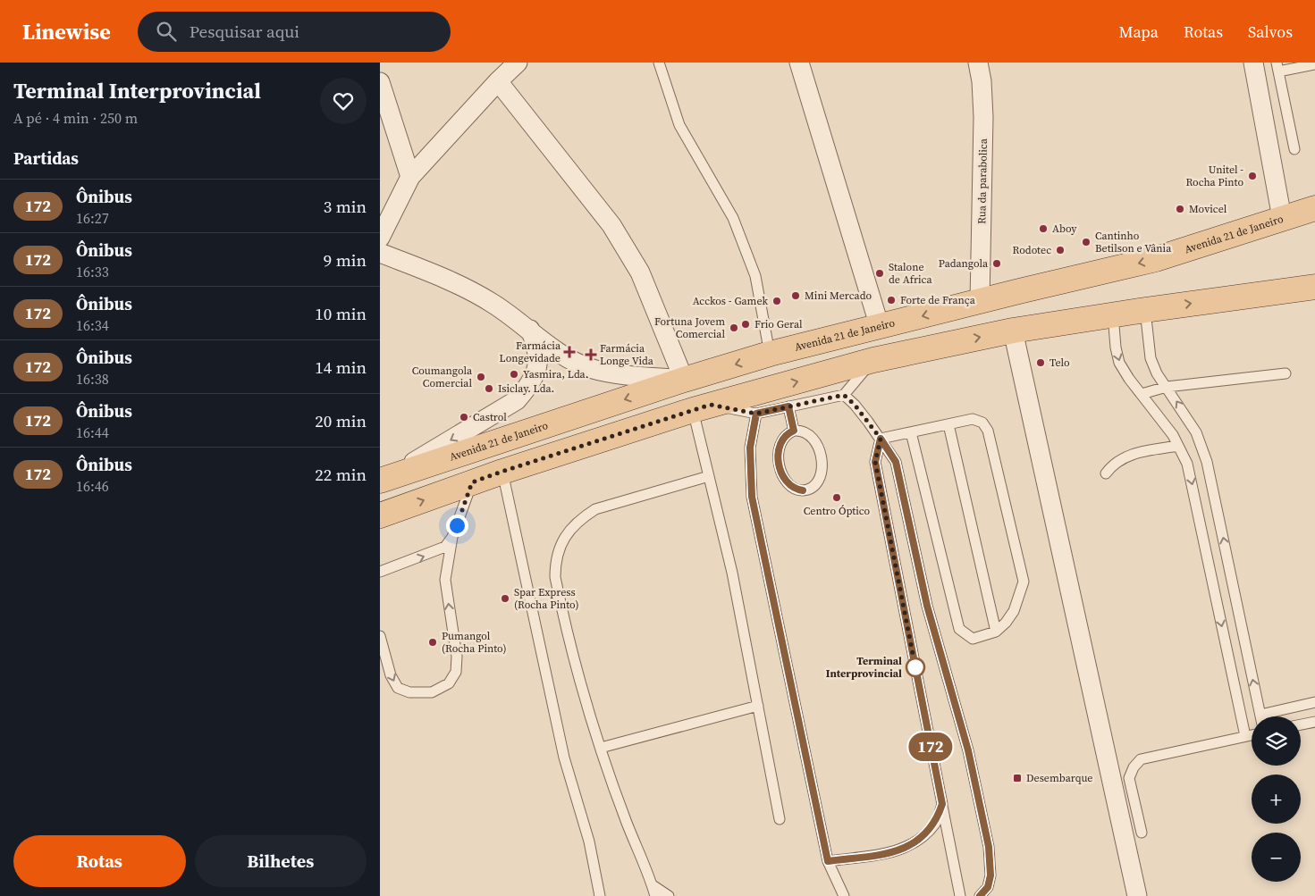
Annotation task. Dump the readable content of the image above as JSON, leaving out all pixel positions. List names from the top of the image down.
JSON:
{
  "streets": {
    "main road": ["Avenida 21 de Janeiro"],
    "street": ["Rua da parabolica"]
  },
  "crossings": [
    ["Rua da parabolica", "Avenida 21 de Janeiro"]
  ],
  "places": {
    "other": [
      "Unitel - Rocha Pinto",
      "Movicel",
      "Aboy",
      "Cantinho Betilson e Vânia",
      "Rodotec",
      "Padangola",
      "Stalone de Africa",
      "Mini Mercado",
      "Forte de França",
      "Acckos - Gamek",
      "Frio Geral",
      "Fortuna Jovem Comercial",
      "Telo",
      "Yasmira, Lda.",
      "Coumangola Comercial",
      "Isiclay. Lda.",
      "Castrol",
      "Centro Óptico",
      "Spar Express (Rocha Pinto)",
      "Pumangol (Rocha Pinto)",
      "Terminal Interprovincial"
    ],
    "health": ["Farmácia Longevidade", "Farmácia Longe Vida"],
    "transit": ["Desembarque"]
  },
  "lines": ["bus line 172"],
  "page": {
    "header": "Linewise",
    "search": "Pesquisar aqui",
    "nav": ["Mapa", "Rotas", "Salvos"],
    "heading": [
      ["Terminal Interprovincial", "A pé · 4 min · 250 m"],
      "Partidas"
    ],
    "on_map": "172",
    "list": [
      {
        "mark": "172",
        "name": "Ônibus",
        "note": "16:27",
        "value": "3 min"
      },
      {
        "mark": "172",
        "name": "Ônibus",
        "note": "16:33",
        "value": "9 min"
      },
      {
        "mark": "172",
        "name": "Ônibus",
        "note": "16:34",
        "value": "10 min"
      },
      {
        "mark": "172",
        "name": "Ônibus",
        "note": "16:38",
        "value": "14 min"
      },
      {
        "mark": "172",
        "name": "Ônibus",
        "note": "16:44",
        "value": "20 min"
      },
      {
        "mark": "172",
        "name": "Ônibus",
        "note": "16:46",
        "value": "22 min"
      }
    ],
    "map_buttons": ["+", "−"],
    "buttons": ["Rotas", "Bilhetes"]
  }
}
